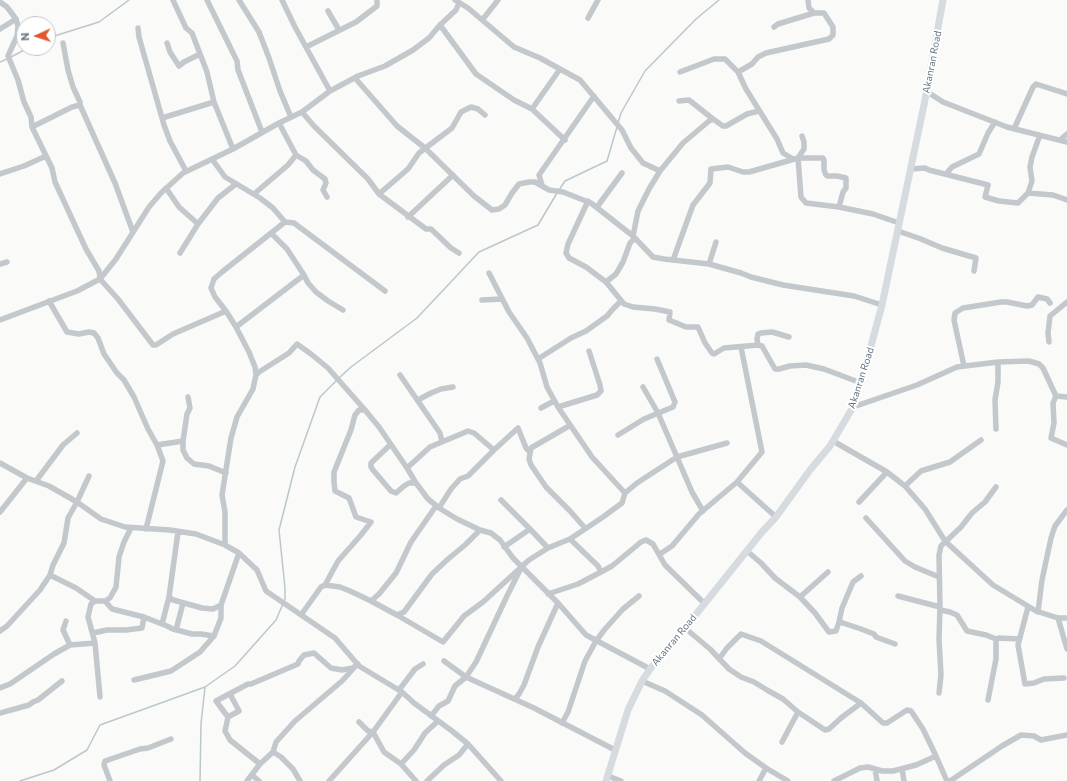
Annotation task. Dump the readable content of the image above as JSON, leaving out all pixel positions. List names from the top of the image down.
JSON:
{
  "streets": {
    "main road": ["Akanran Road"]
  },
  "north": "left"
}
